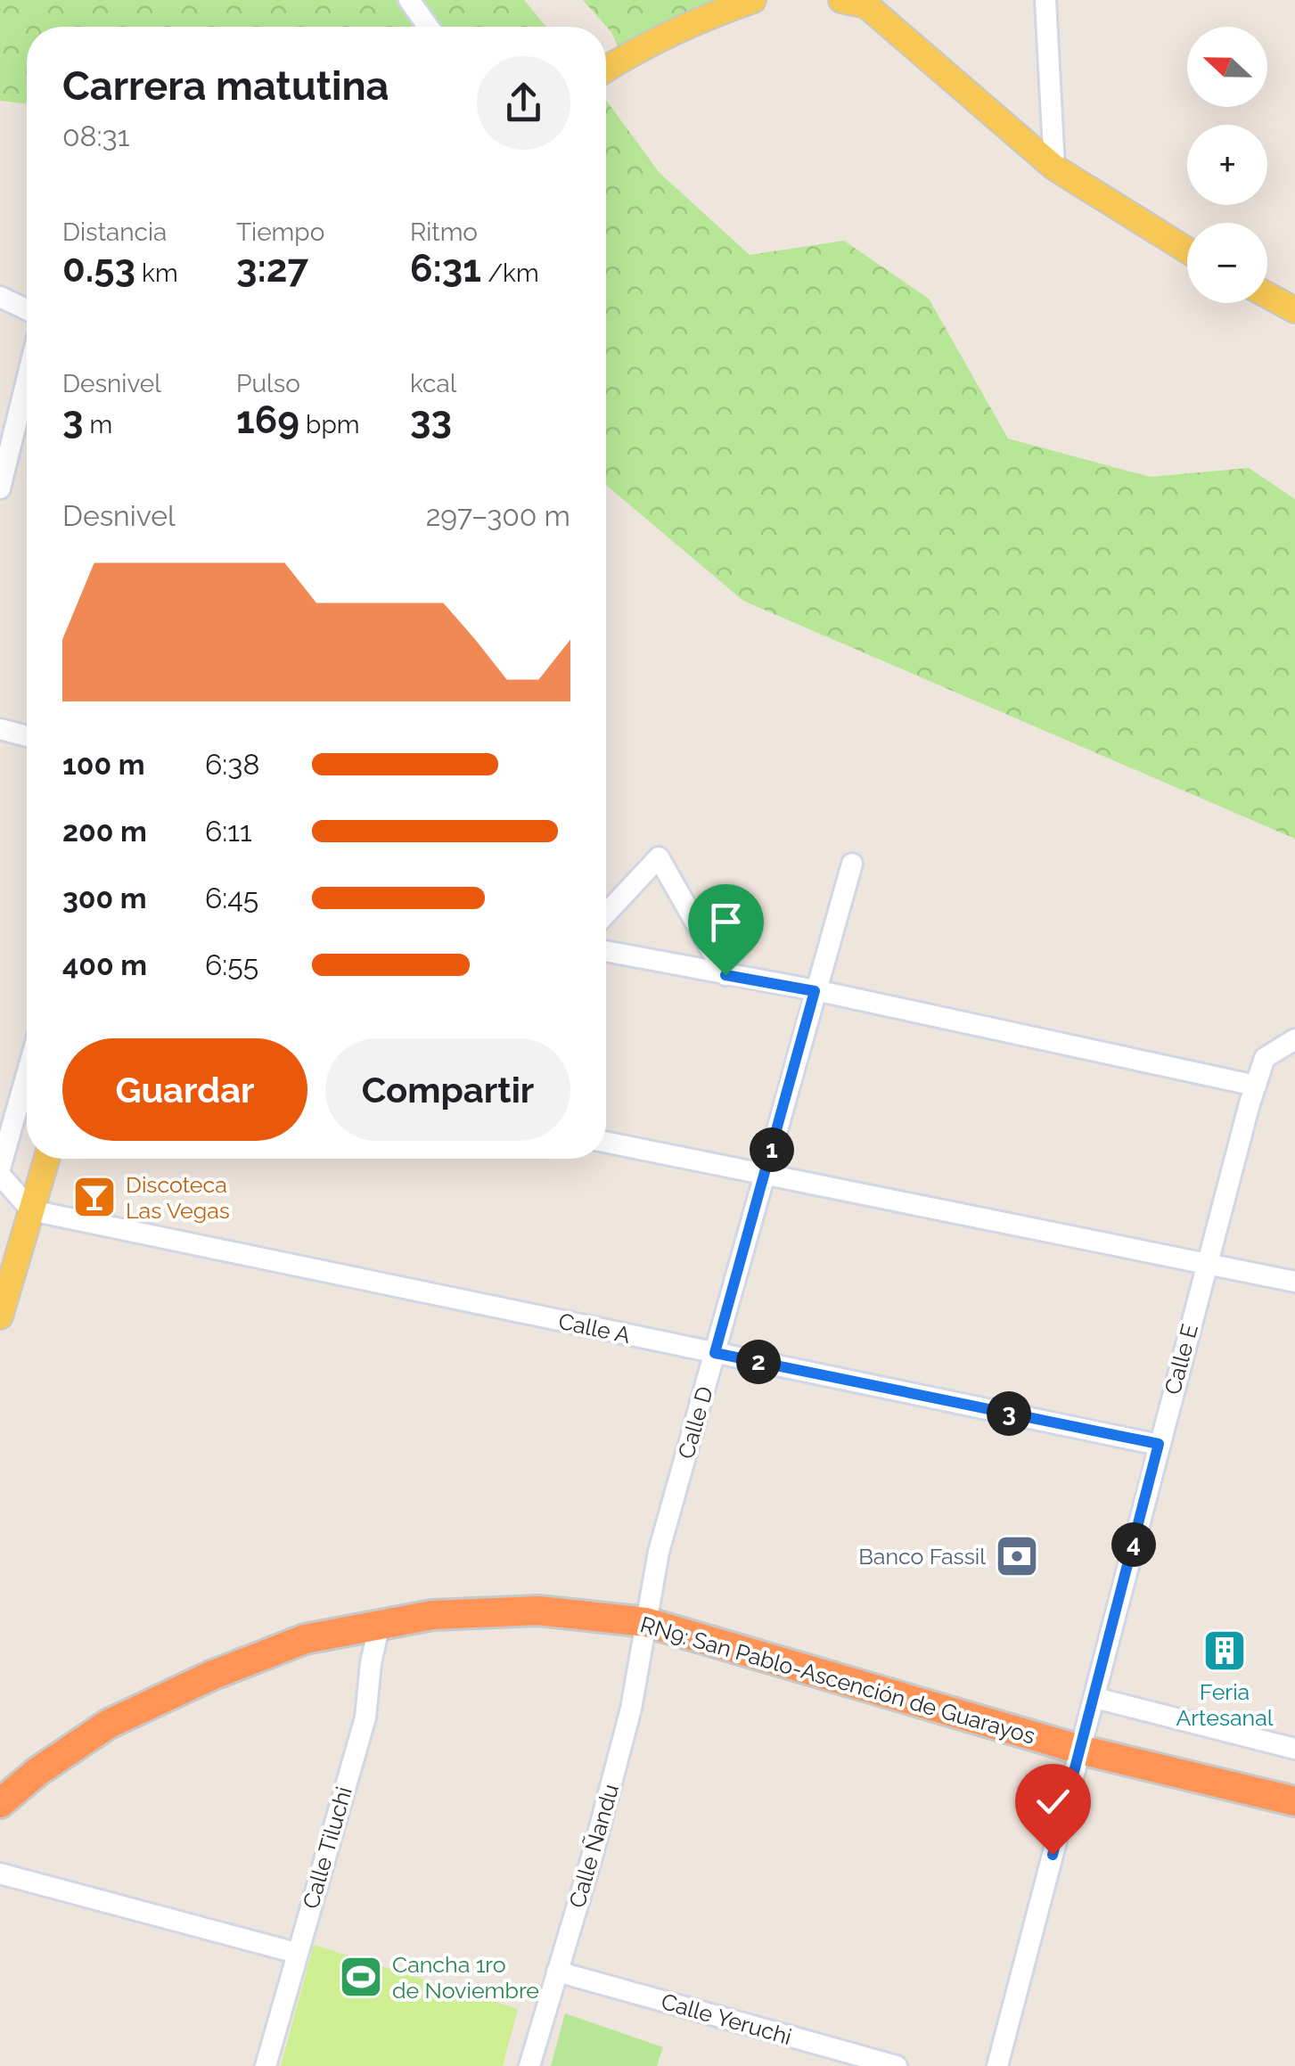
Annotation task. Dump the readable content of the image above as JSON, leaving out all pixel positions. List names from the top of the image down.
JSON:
{
  "streets": {
    "highway": ["RN9: San Pablo-Ascención de Guarayos"],
    "street": [
      "Calle A",
      "Calle E",
      "Calle D",
      "Calle Ñandu",
      "Calle Tiluchi",
      "Calle Yeruchi"
    ]
  },
  "crossings": [
    ["Calle A", "Calle E"],
    ["Calle A", "Calle D"],
    ["Calle E", "RN9: San Pablo-Ascención de Guarayos"],
    ["Calle D", "RN9: San Pablo-Ascención de Guarayos"],
    ["Calle D", "Calle Ñandu"],
    ["RN9: San Pablo-Ascención de Guarayos", "Calle Ñandu"],
    ["RN9: San Pablo-Ascención de Guarayos", "Calle Tiluchi"],
    ["Calle Ñandu", "Calle Yeruchi"]
  ],
  "places": {
    "bar": ["Discoteca Las Vegas"],
    "bank": ["Banco Fassil"],
    "building": ["Feria Artesanal"],
    "sports": ["Cancha 1ro de Noviembre"]
  },
  "north": "left",
  "page": {
    "map_buttons": ["+", "−"],
    "heading": ["Carrera matutina", "08:31"],
    "stats": [
      ["Distancia", "0.53 km"],
      ["Tiempo", "3:27"],
      ["Ritmo", "6:31 /km"],
      ["Desnivel", "3 m"],
      ["Pulso", "169 bpm"],
      ["kcal", "33"]
    ],
    "chart": ["Desnivel", "297–300 m"],
    "list": [
      {
        "name": "100 m",
        "note": "6:38"
      },
      {
        "name": "200 m",
        "note": "6:11"
      },
      {
        "name": "300 m",
        "note": "6:45"
      },
      {
        "name": "400 m",
        "note": "6:55"
      }
    ],
    "buttons": ["Guardar", "Compartir"],
    "pins": [
      "1",
      "2",
      "3",
      "4"
    ]
  }
}
